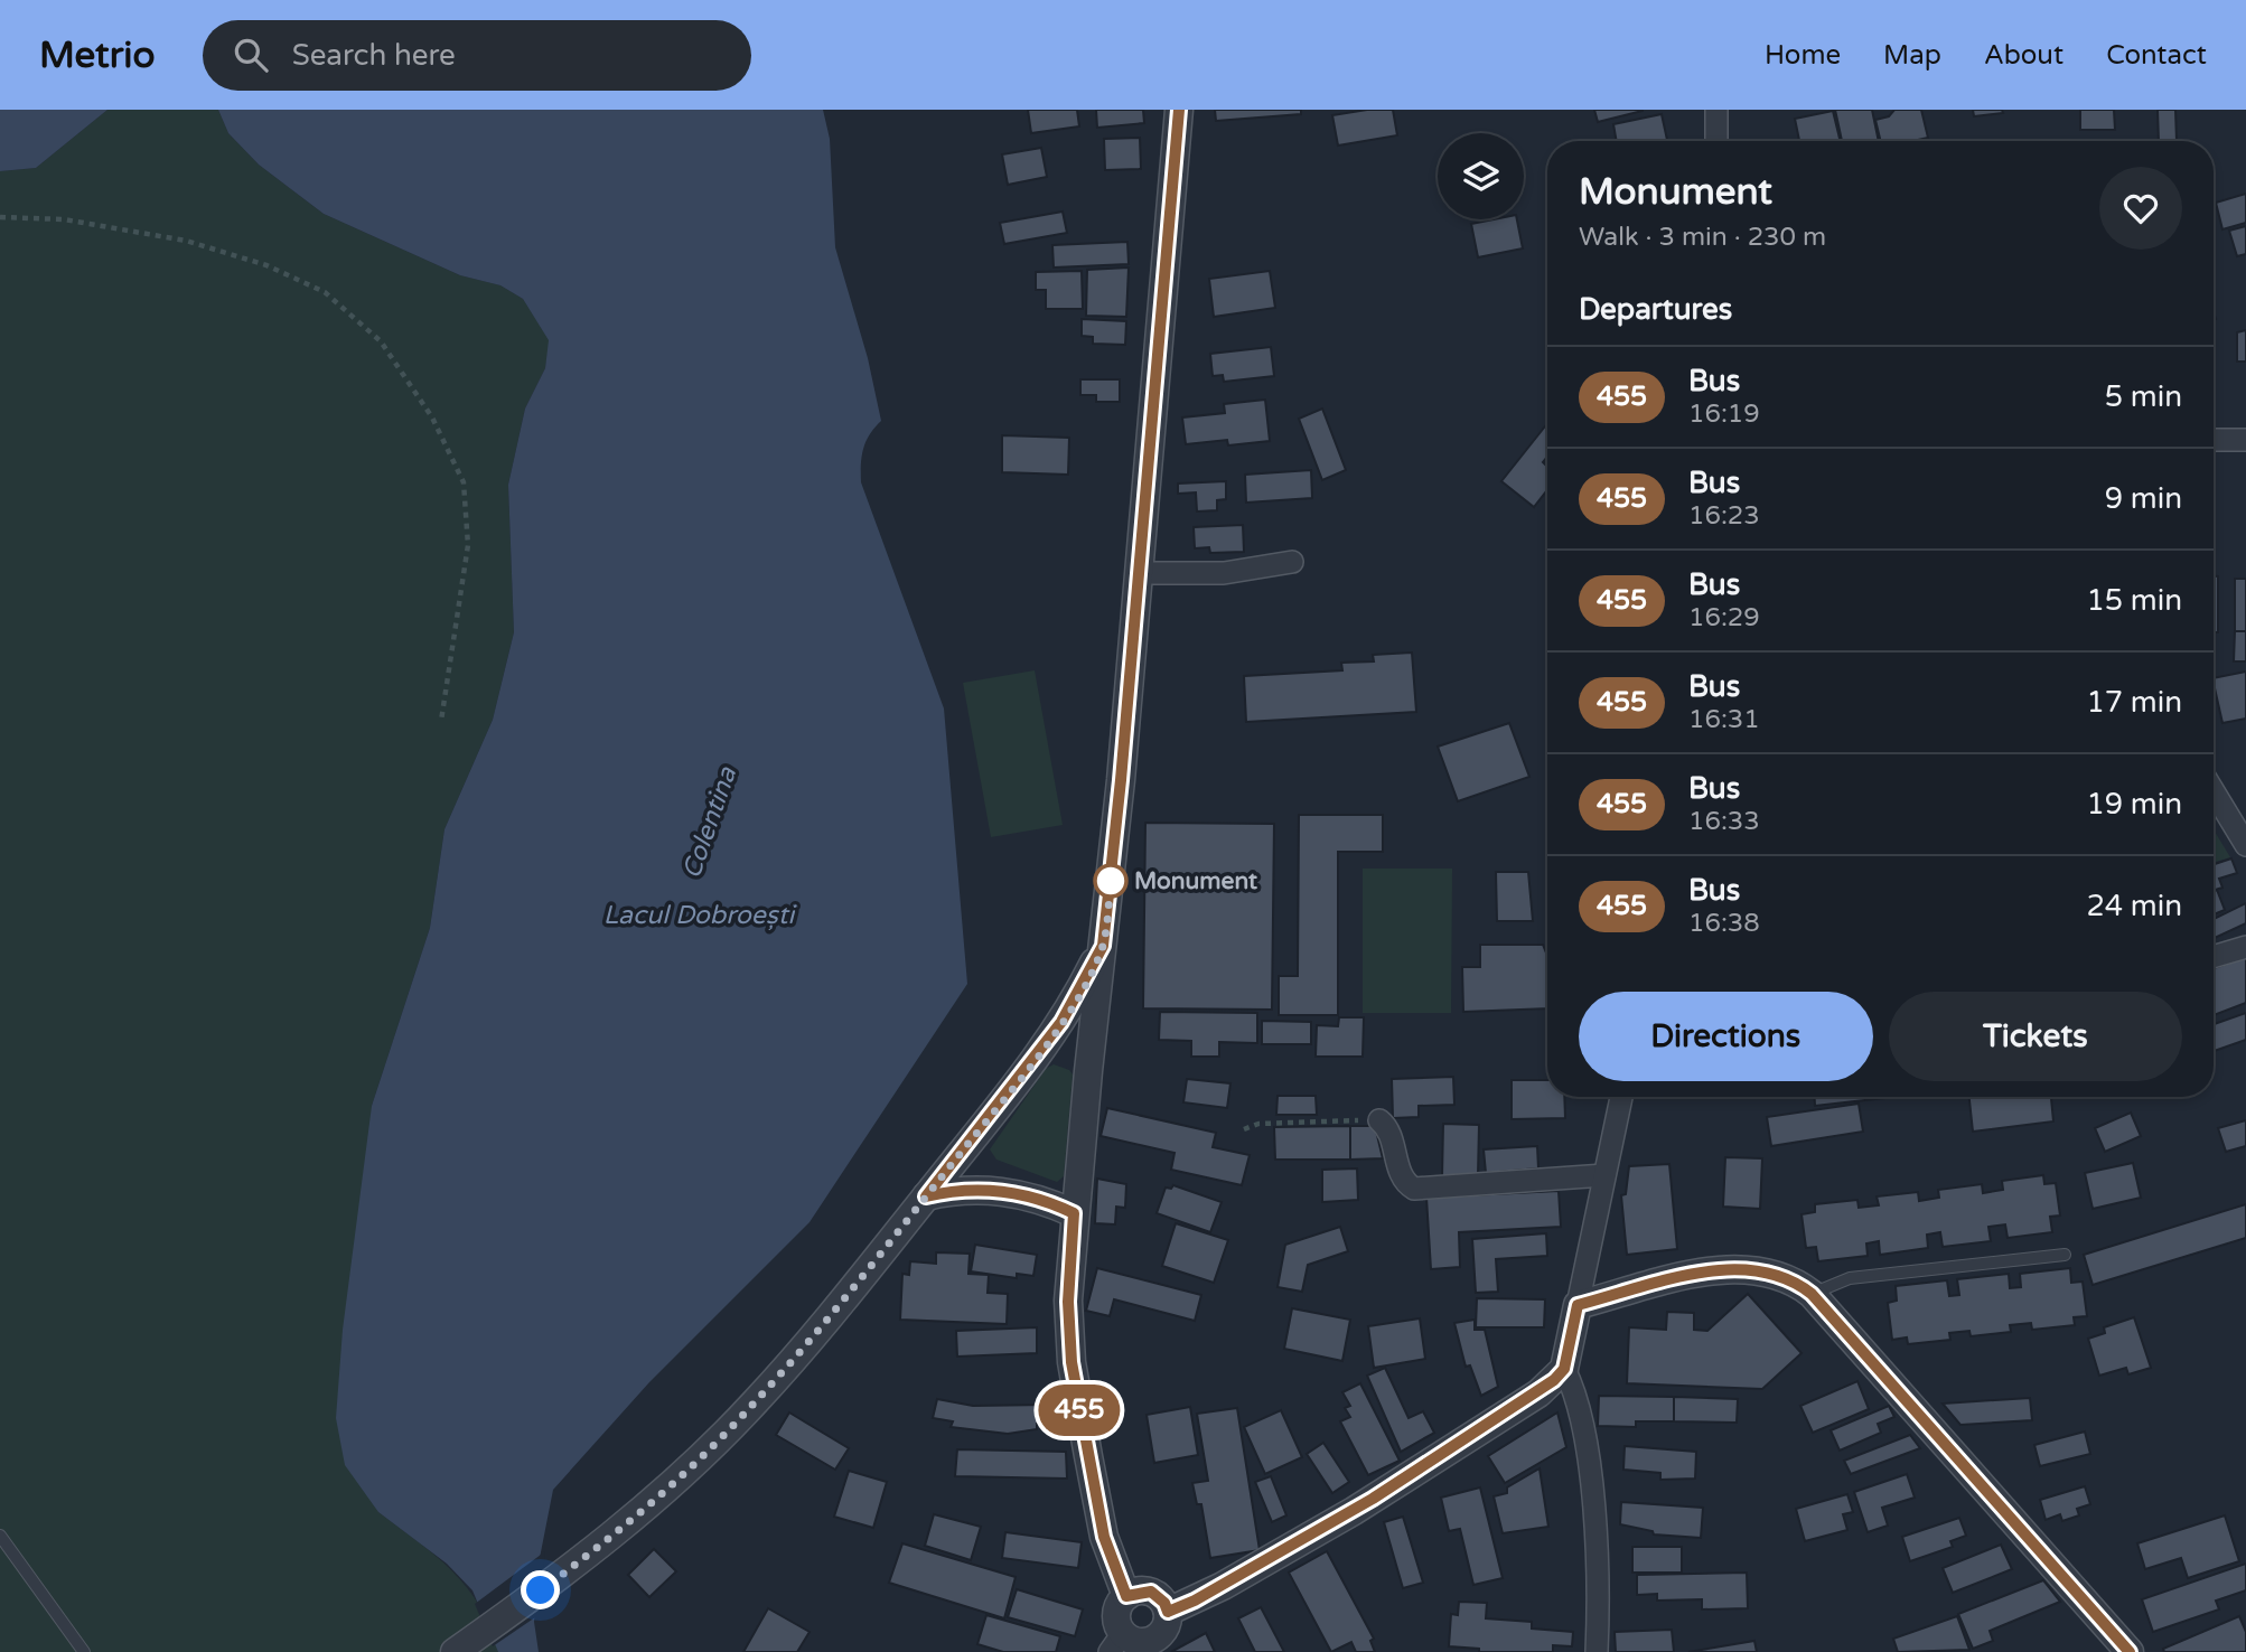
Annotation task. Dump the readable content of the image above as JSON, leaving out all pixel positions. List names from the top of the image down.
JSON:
{
  "water": ["Colentina", "Lacul Dobroești"],
  "places": ["Monument"],
  "lines": ["bus line 455"],
  "page": {
    "header": "Metrio",
    "search": "Search here",
    "nav": [
      "Home",
      "Map",
      "About",
      "Contact"
    ],
    "on_map": "455",
    "heading": [
      ["Monument", "Walk · 3 min · 230 m"],
      "Departures"
    ],
    "list": [
      {
        "mark": "455",
        "name": "Bus",
        "note": "16:19",
        "value": "5 min"
      },
      {
        "mark": "455",
        "name": "Bus",
        "note": "16:23",
        "value": "9 min"
      },
      {
        "mark": "455",
        "name": "Bus",
        "note": "16:29",
        "value": "15 min"
      },
      {
        "mark": "455",
        "name": "Bus",
        "note": "16:31",
        "value": "17 min"
      },
      {
        "mark": "455",
        "name": "Bus",
        "note": "16:33",
        "value": "19 min"
      },
      {
        "mark": "455",
        "name": "Bus",
        "note": "16:38",
        "value": "24 min"
      }
    ],
    "buttons": ["Directions", "Tickets"]
  }
}
